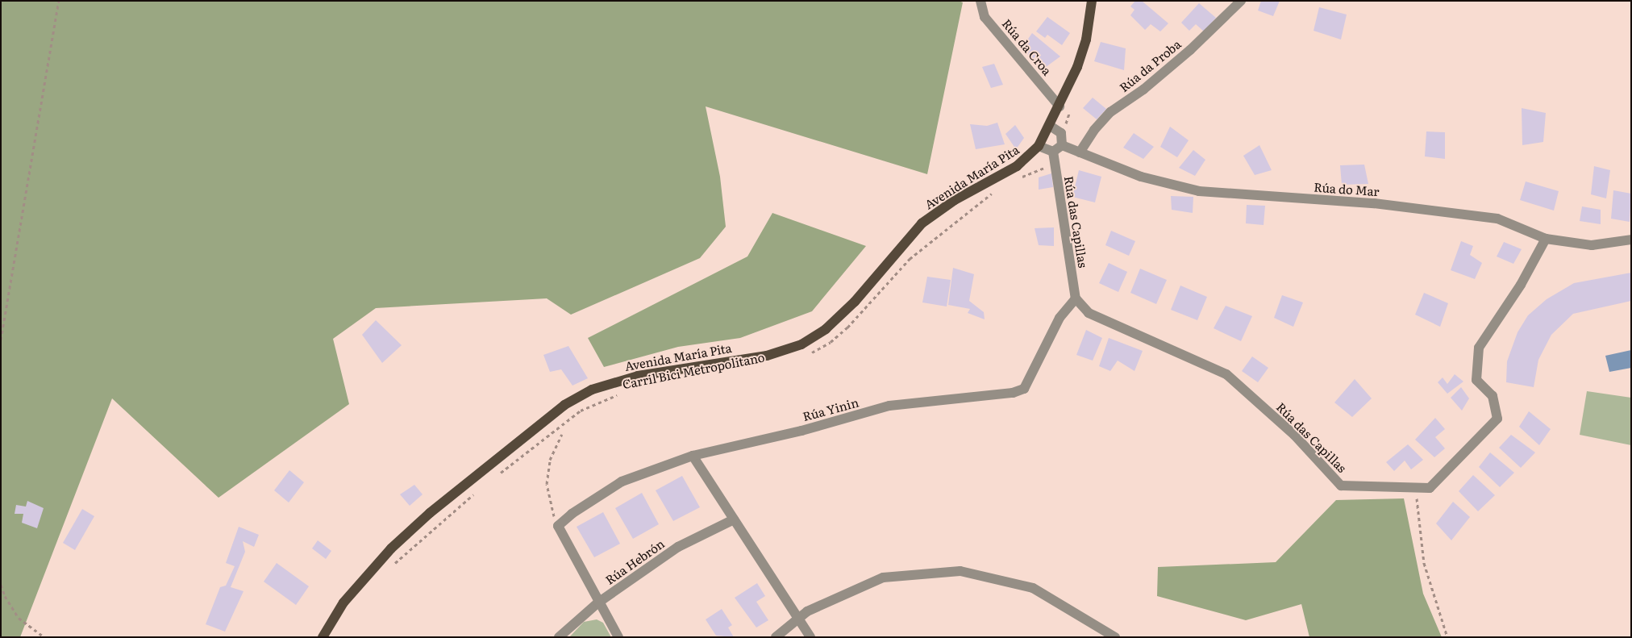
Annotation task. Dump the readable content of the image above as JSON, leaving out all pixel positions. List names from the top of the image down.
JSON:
{
  "streets": {
    "main road": ["Avenida María Pita"],
    "street": [
      "Rúa da Croa",
      "Rúa da Proba",
      "Rúa do Mar",
      "Rúa das Capillas",
      "Rúa Yinin",
      "Rúa Hebrón"
    ],
    "path": ["Carril Bici Metropolitano"]
  },
  "crossings": [
    ["Rúa da Croa", "Avenida María Pita"],
    ["Rúa da Proba", "Rúa do Mar"],
    ["Rúa do Mar", "Rúa das Capillas"],
    ["Rúa das Capillas", "Rúa Yinin"]
  ]
}
